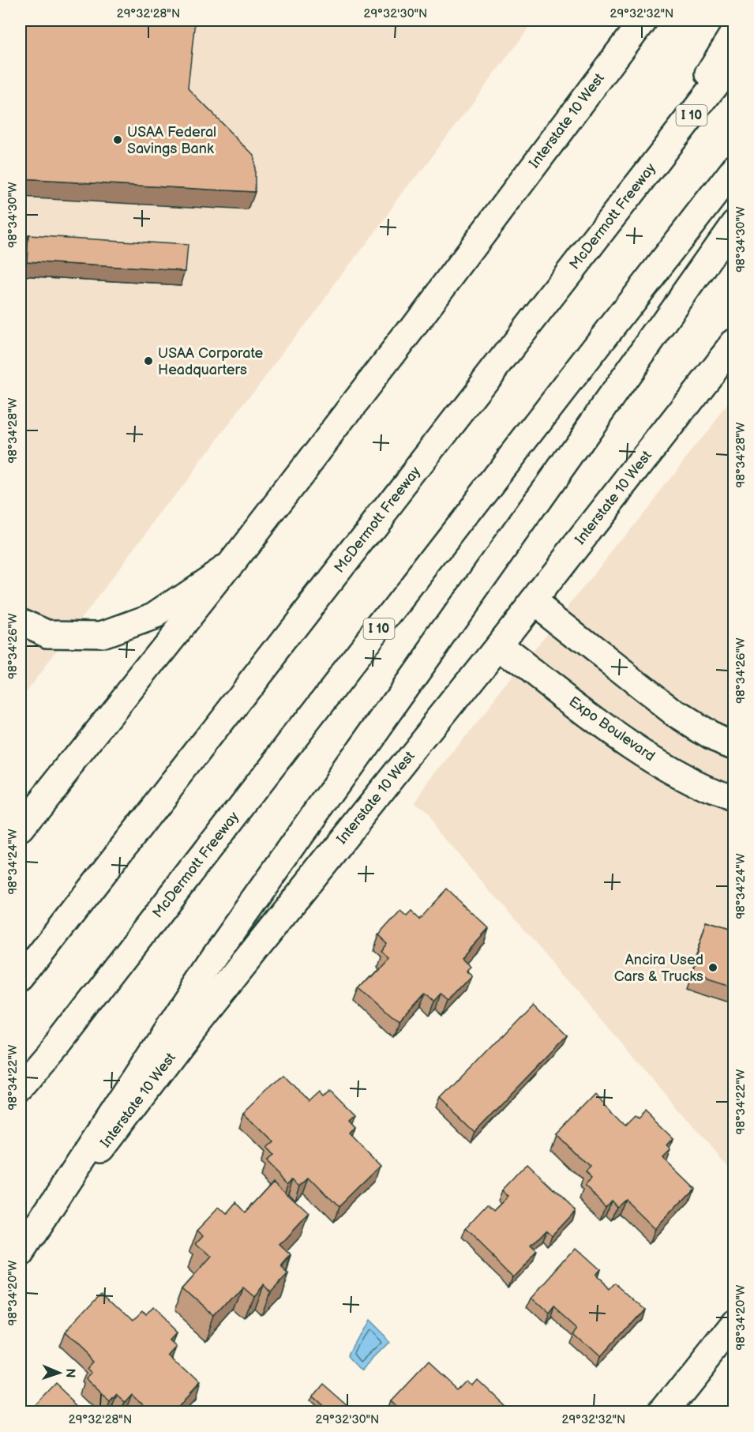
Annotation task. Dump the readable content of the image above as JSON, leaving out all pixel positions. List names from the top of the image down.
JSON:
{
  "streets": {
    "main road": [
      "I 10",
      "Interstate 10 West",
      "McDermott Freeway",
      "Expo Boulevard"
    ]
  },
  "crossings": [
    ["Interstate 10 West", "Expo Boulevard"]
  ],
  "places": ["USAA Federal Savings Bank", "USAA Corporate Headquarters", "Ancira Used Cars & Trucks"],
  "north": "right",
  "coordinates": [
    "29°32'28\"N",
    "29°32'30\"N",
    "29°32'32\"N",
    "98°34'30\"W",
    "98°34'28\"W",
    "98°34'26\"W",
    "98°34'24\"W",
    "98°34'22\"W",
    "98°34'20\"W"
  ]
}
